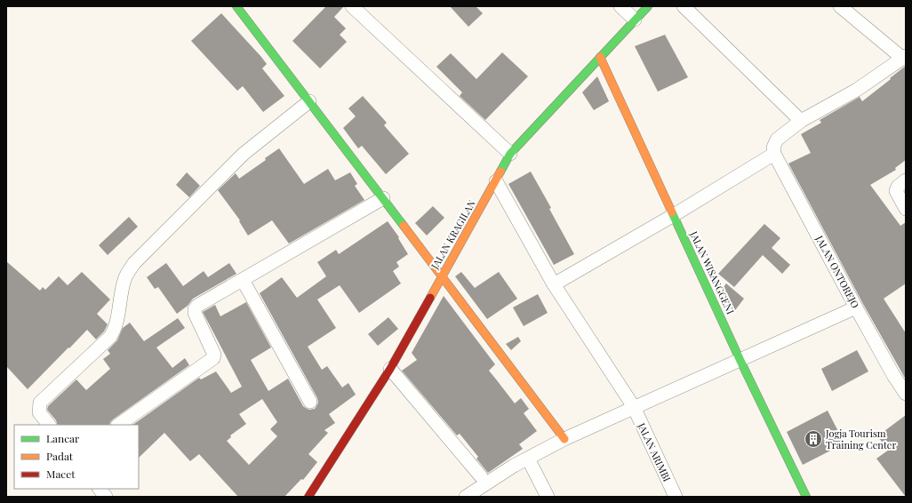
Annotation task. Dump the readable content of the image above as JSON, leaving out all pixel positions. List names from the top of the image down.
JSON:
{
  "streets": {
    "street": [
      "JALAN KRAGILAN",
      "JALAN ONTOREJO",
      "JALAN WISANGGENI",
      "JALAN ARIMBI"
    ]
  },
  "crossings": [
    ["JALAN KRAGILAN", "JALAN WISANGGENI"],
    ["JALAN KRAGILAN", "JALAN ARIMBI"]
  ],
  "places": {
    "building": ["Jogja Tourism Training Center"]
  },
  "legend": ["Lancar", "Padat", "Macet"]
}
